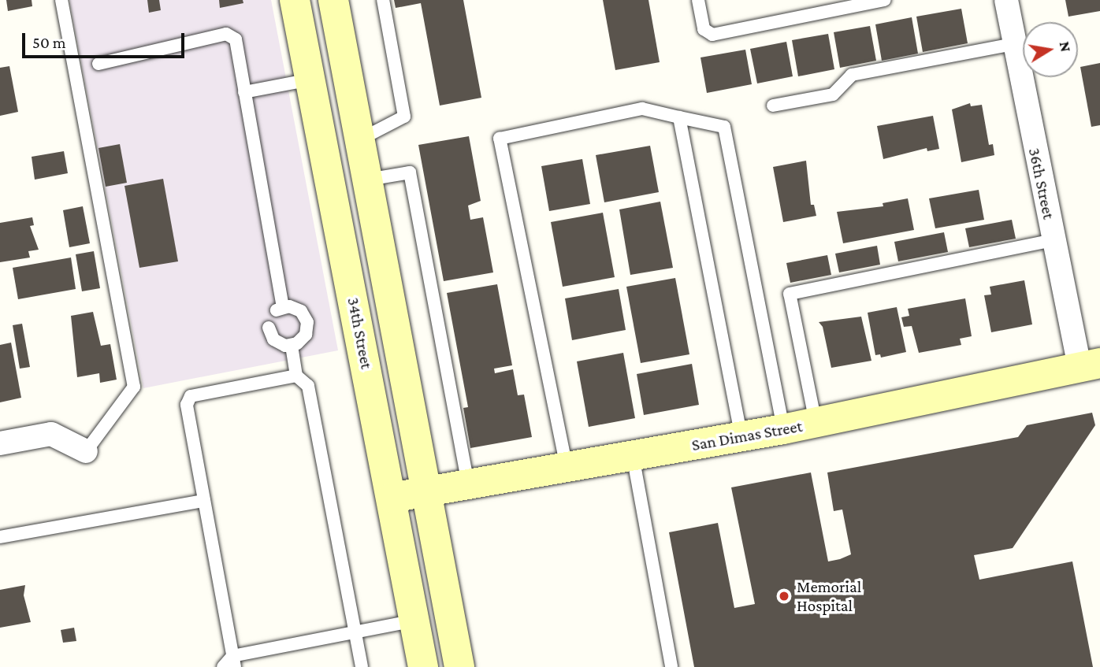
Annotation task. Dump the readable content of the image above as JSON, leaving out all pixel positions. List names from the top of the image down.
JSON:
{
  "streets": {
    "street": ["36th Street", "34th Street", "San Dimas Street"]
  },
  "crossings": [
    ["36th Street", "San Dimas Street"],
    ["34th Street", "San Dimas Street"]
  ],
  "places": ["Memorial Hospital"],
  "scale_bar": "50 m",
  "north": "right"
}
